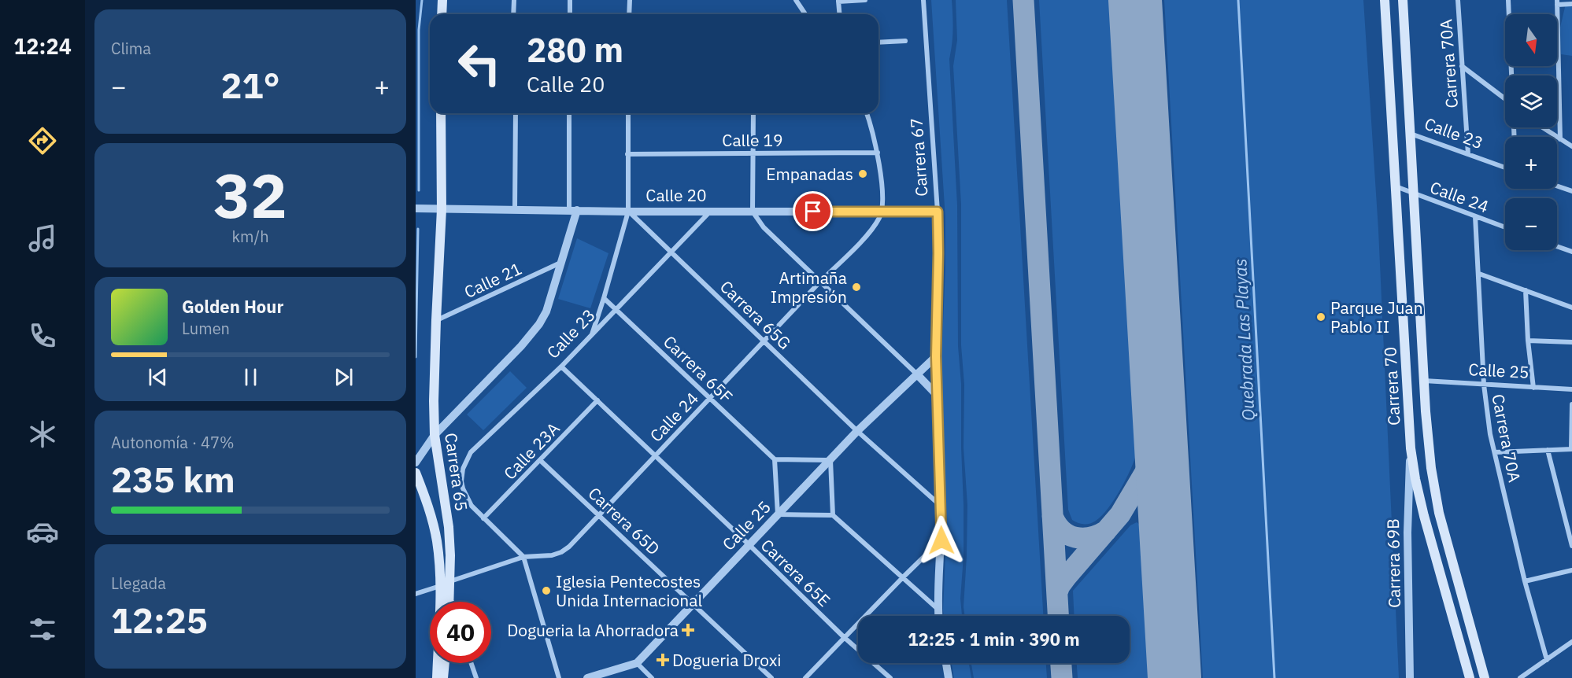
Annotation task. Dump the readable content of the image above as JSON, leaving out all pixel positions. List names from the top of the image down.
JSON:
{
  "streets": {
    "main road": ["Carrera 70", "Carrera 65"],
    "street": [
      "Carrera 70A",
      "Calle 23",
      "Calle 19",
      "Carrera 67",
      "Calle 20",
      "Calle 24",
      "Calle 21",
      "Carrera 65G",
      "Carrera 65F",
      "Calle 25",
      "Calle 23A",
      "Carrera 65D",
      "Carrera 69B",
      "Carrera 65E"
    ]
  },
  "crossings": [
    ["Carrera 70A", "Calle 23"],
    ["Carrera 70A", "Calle 24"],
    ["Carrera 70A", "Calle 25"],
    ["Calle 23", "Calle 20"],
    ["Calle 23", "Calle 21"],
    ["Calle 23", "Carrera 65G"],
    ["Calle 23", "Carrera 65F"],
    ["Calle 23", "Carrera 70"],
    ["Calle 23", "Calle 23A"],
    ["Calle 23", "Carrera 65"],
    ["Calle 23", "Carrera 65E"],
    ["Carrera 67", "Calle 20"],
    ["Carrera 67", "Carrera 65G"],
    ["Carrera 67", "Calle 25"],
    ["Calle 20", "Calle 24"],
    ["Calle 20", "Carrera 65G"],
    ["Calle 20", "Carrera 65"],
    ["Calle 24", "Carrera 65G"],
    ["Calle 24", "Carrera 65F"],
    ["Calle 24", "Carrera 70"],
    ["Calle 24", "Carrera 65"],
    ["Calle 24", "Carrera 65D"],
    ["Calle 24", "Carrera 65E"],
    ["Calle 21", "Carrera 65"],
    ["Carrera 65G", "Calle 25"],
    ["Calle 25", "Carrera 70"],
    ["Calle 25", "Carrera 65D"],
    ["Calle 25", "Carrera 65E"],
    ["Carrera 70", "Carrera 69B"],
    ["Calle 23A", "Carrera 65D"],
    ["Calle 23A", "Carrera 65E"]
  ],
  "water": ["Quebrada Las Playas"],
  "places": {
    "other": [
      "Empanadas",
      "Artimaña Impresión",
      "Parque Juan Pablo II",
      "Iglesia Pentecostes Unida Internacional"
    ],
    "health": ["Dogueria la Ahorradora", "Dogueria Droxi"]
  },
  "north": "bottom",
  "page": {
    "tabs": "12:24",
    "tile": [
      "Clima",
      ["32", "km/h"],
      ["Autonomía · 47%", "235 km"],
      ["Llegada", "12:25"]
    ],
    "map_buttons": ["+", "−"],
    "turn": ["280 m", "Calle 20"],
    "heat": ["−", "21°", "+"],
    "song": ["Golden Hour", "Lumen"],
    "limit": "40",
    "trip": "12:25 · 1 min · 390 m"
  }
}
